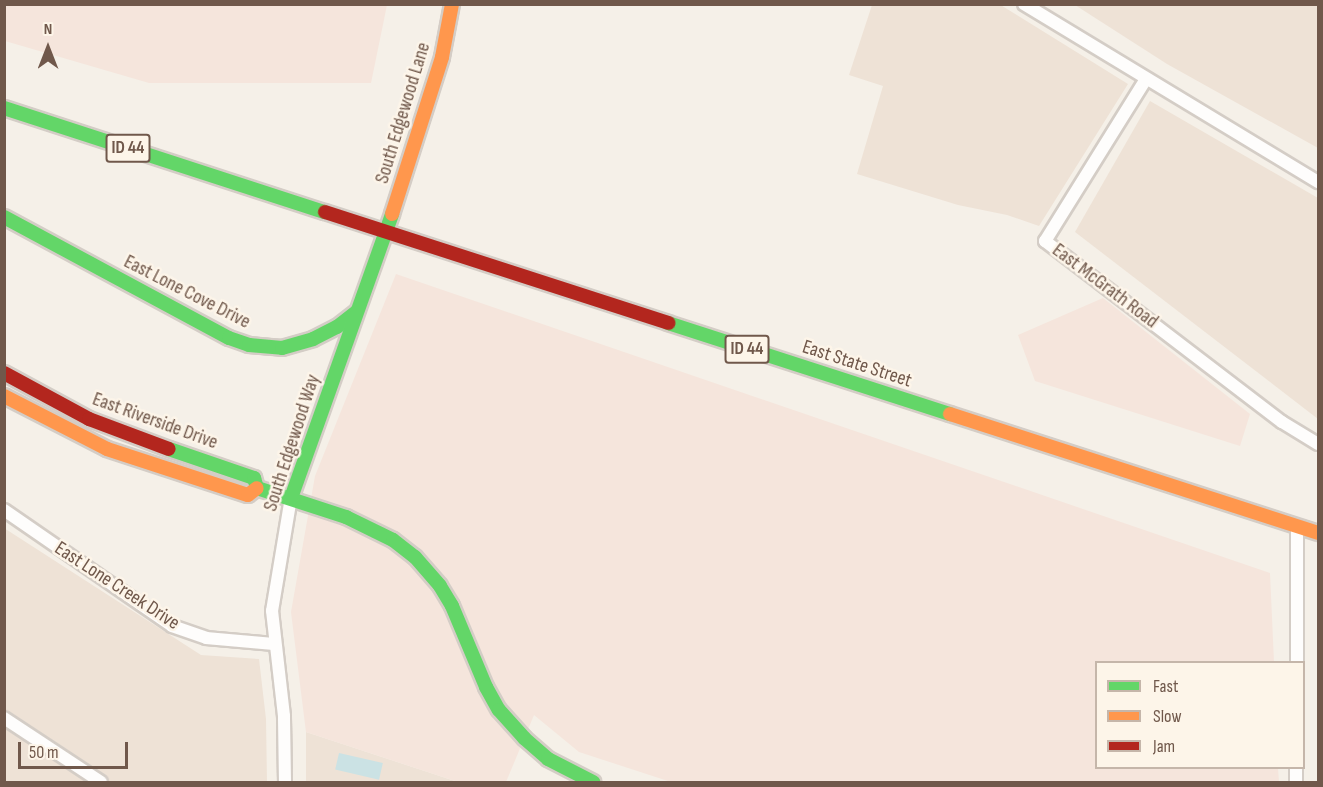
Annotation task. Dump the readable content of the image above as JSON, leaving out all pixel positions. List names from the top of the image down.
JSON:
{
  "streets": {
    "main road": [
      "South Edgewood Lane",
      "ID 44",
      "East Lone Cove Drive",
      "East State Street",
      "East Riverside Drive",
      "South Edgewood Way"
    ],
    "street": ["East McGrath Road", "East Lone Creek Drive"]
  },
  "crossings": [
    ["South Edgewood Lane", "ID 44"],
    ["South Edgewood Lane", "East State Street"],
    ["South Edgewood Lane", "South Edgewood Way"],
    ["ID 44", "East State Street"],
    ["ID 44", "South Edgewood Way"],
    ["East Lone Cove Drive", "South Edgewood Way"],
    ["East State Street", "South Edgewood Way"],
    ["East Riverside Drive", "South Edgewood Way"],
    ["South Edgewood Way", "East Lone Creek Drive"]
  ],
  "legend": ["Fast", "Slow", "Jam"],
  "scale_bar": "50 m",
  "north": "top"
}
